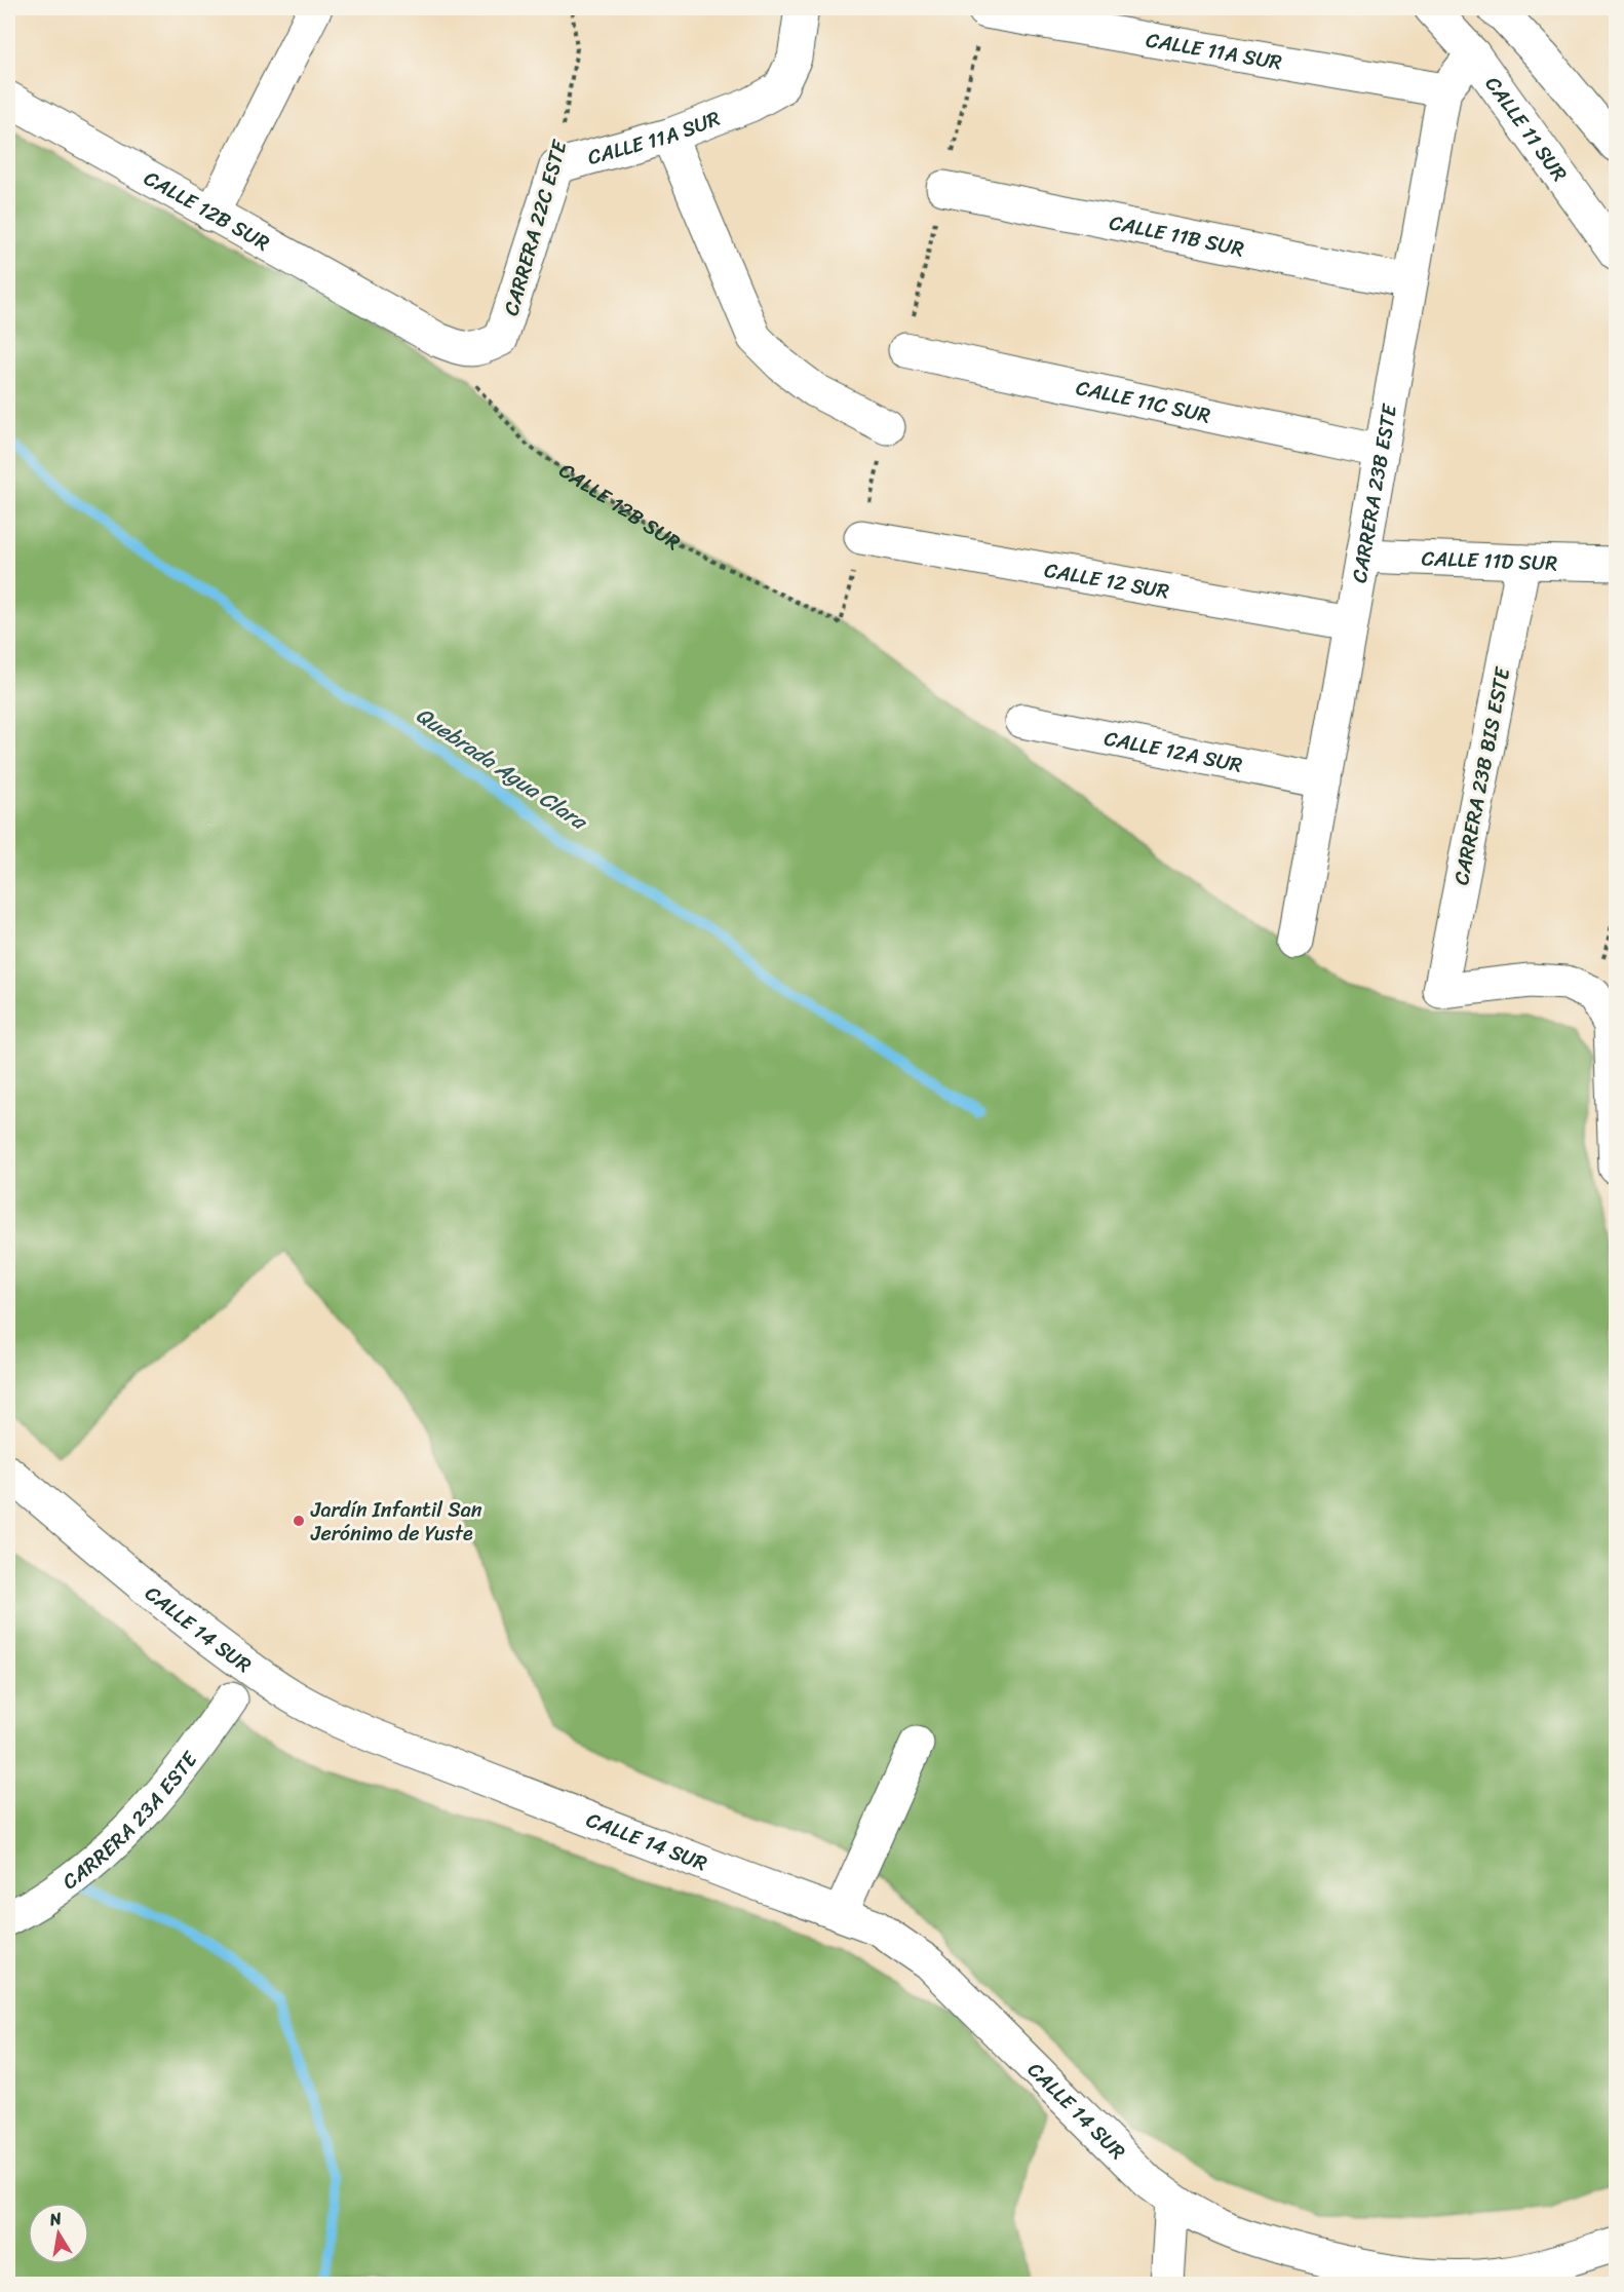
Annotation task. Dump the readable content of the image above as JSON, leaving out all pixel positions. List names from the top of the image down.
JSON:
{
  "streets": {
    "street": [
      "CALLE 11A SUR",
      "CALLE 11 SUR",
      "CALLE 12B SUR",
      "CARRERA 22C ESTE",
      "CALLE 11B SUR",
      "CALLE 11C SUR",
      "CARRERA 23B ESTE",
      "CALLE 11D SUR",
      "CALLE 12 SUR",
      "CALLE 12A SUR",
      "CARRERA 23B BIS ESTE",
      "CALLE 14 SUR",
      "CARRERA 23A ESTE"
    ]
  },
  "crossings": [
    ["CALLE 11A SUR", "CARRERA 22C ESTE"],
    ["CALLE 11A SUR", "CARRERA 23B ESTE"],
    ["CALLE 11 SUR", "CARRERA 23B ESTE"],
    ["CALLE 12B SUR", "CARRERA 22C ESTE"],
    ["CALLE 11B SUR", "CARRERA 23B ESTE"],
    ["CALLE 11C SUR", "CARRERA 23B ESTE"],
    ["CARRERA 23B ESTE", "CALLE 11D SUR"],
    ["CARRERA 23B ESTE", "CALLE 12 SUR"],
    ["CARRERA 23B ESTE", "CALLE 12A SUR"],
    ["CALLE 11D SUR", "CARRERA 23B BIS ESTE"]
  ],
  "water": ["Quebrada Agua Clara"],
  "places": ["Jardín Infantil San Jerónimo de Yuste"],
  "north": "top"
}
